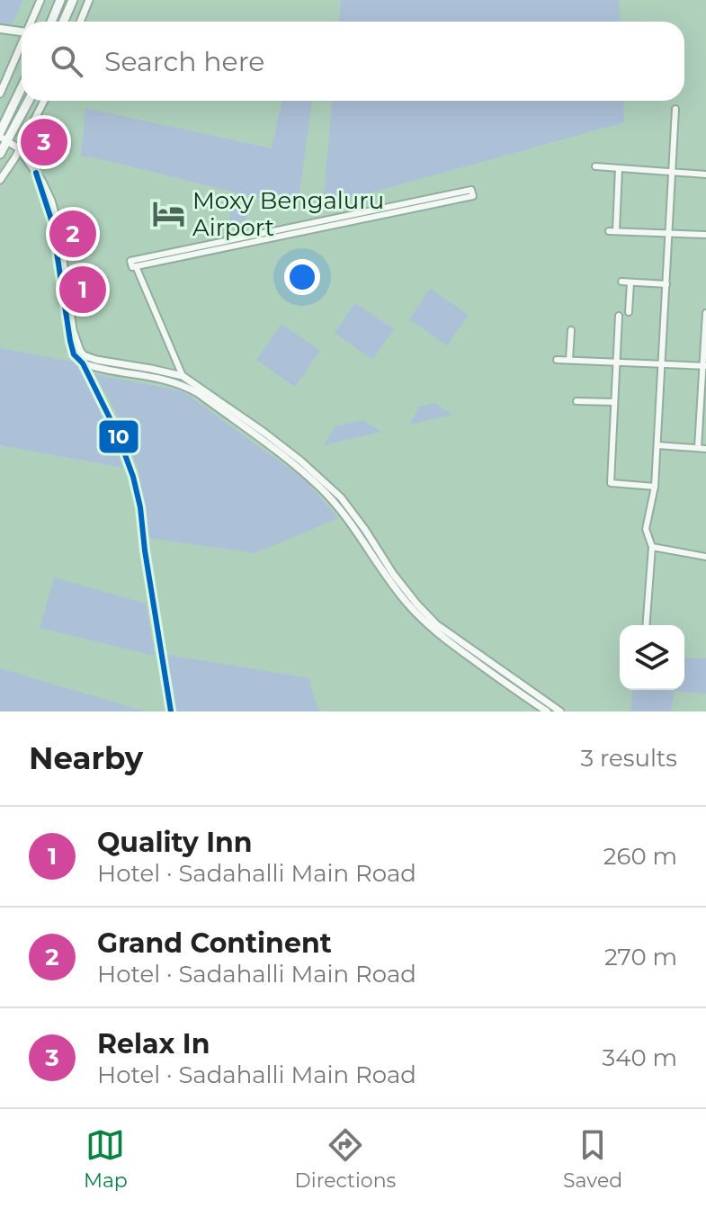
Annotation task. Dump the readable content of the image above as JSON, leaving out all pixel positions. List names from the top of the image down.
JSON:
{
  "places": {
    "hotel": ["Moxy Bengaluru Airport"]
  },
  "lines": ["transit line 10"],
  "page": {
    "search": "Search here",
    "pins": ["3", "2", "1"],
    "heading": ["Nearby", "3 results"],
    "list": [
      {
        "mark": "1",
        "name": "Quality Inn",
        "note": "Hotel · Sadahalli Main Road",
        "value": "260 m"
      },
      {
        "mark": "2",
        "name": "Grand Continent",
        "note": "Hotel · Sadahalli Main Road",
        "value": "270 m"
      },
      {
        "mark": "3",
        "name": "Relax In",
        "note": "Hotel · Sadahalli Main Road",
        "value": "340 m"
      }
    ],
    "nav": ["Map", "Directions", "Saved"]
  }
}
